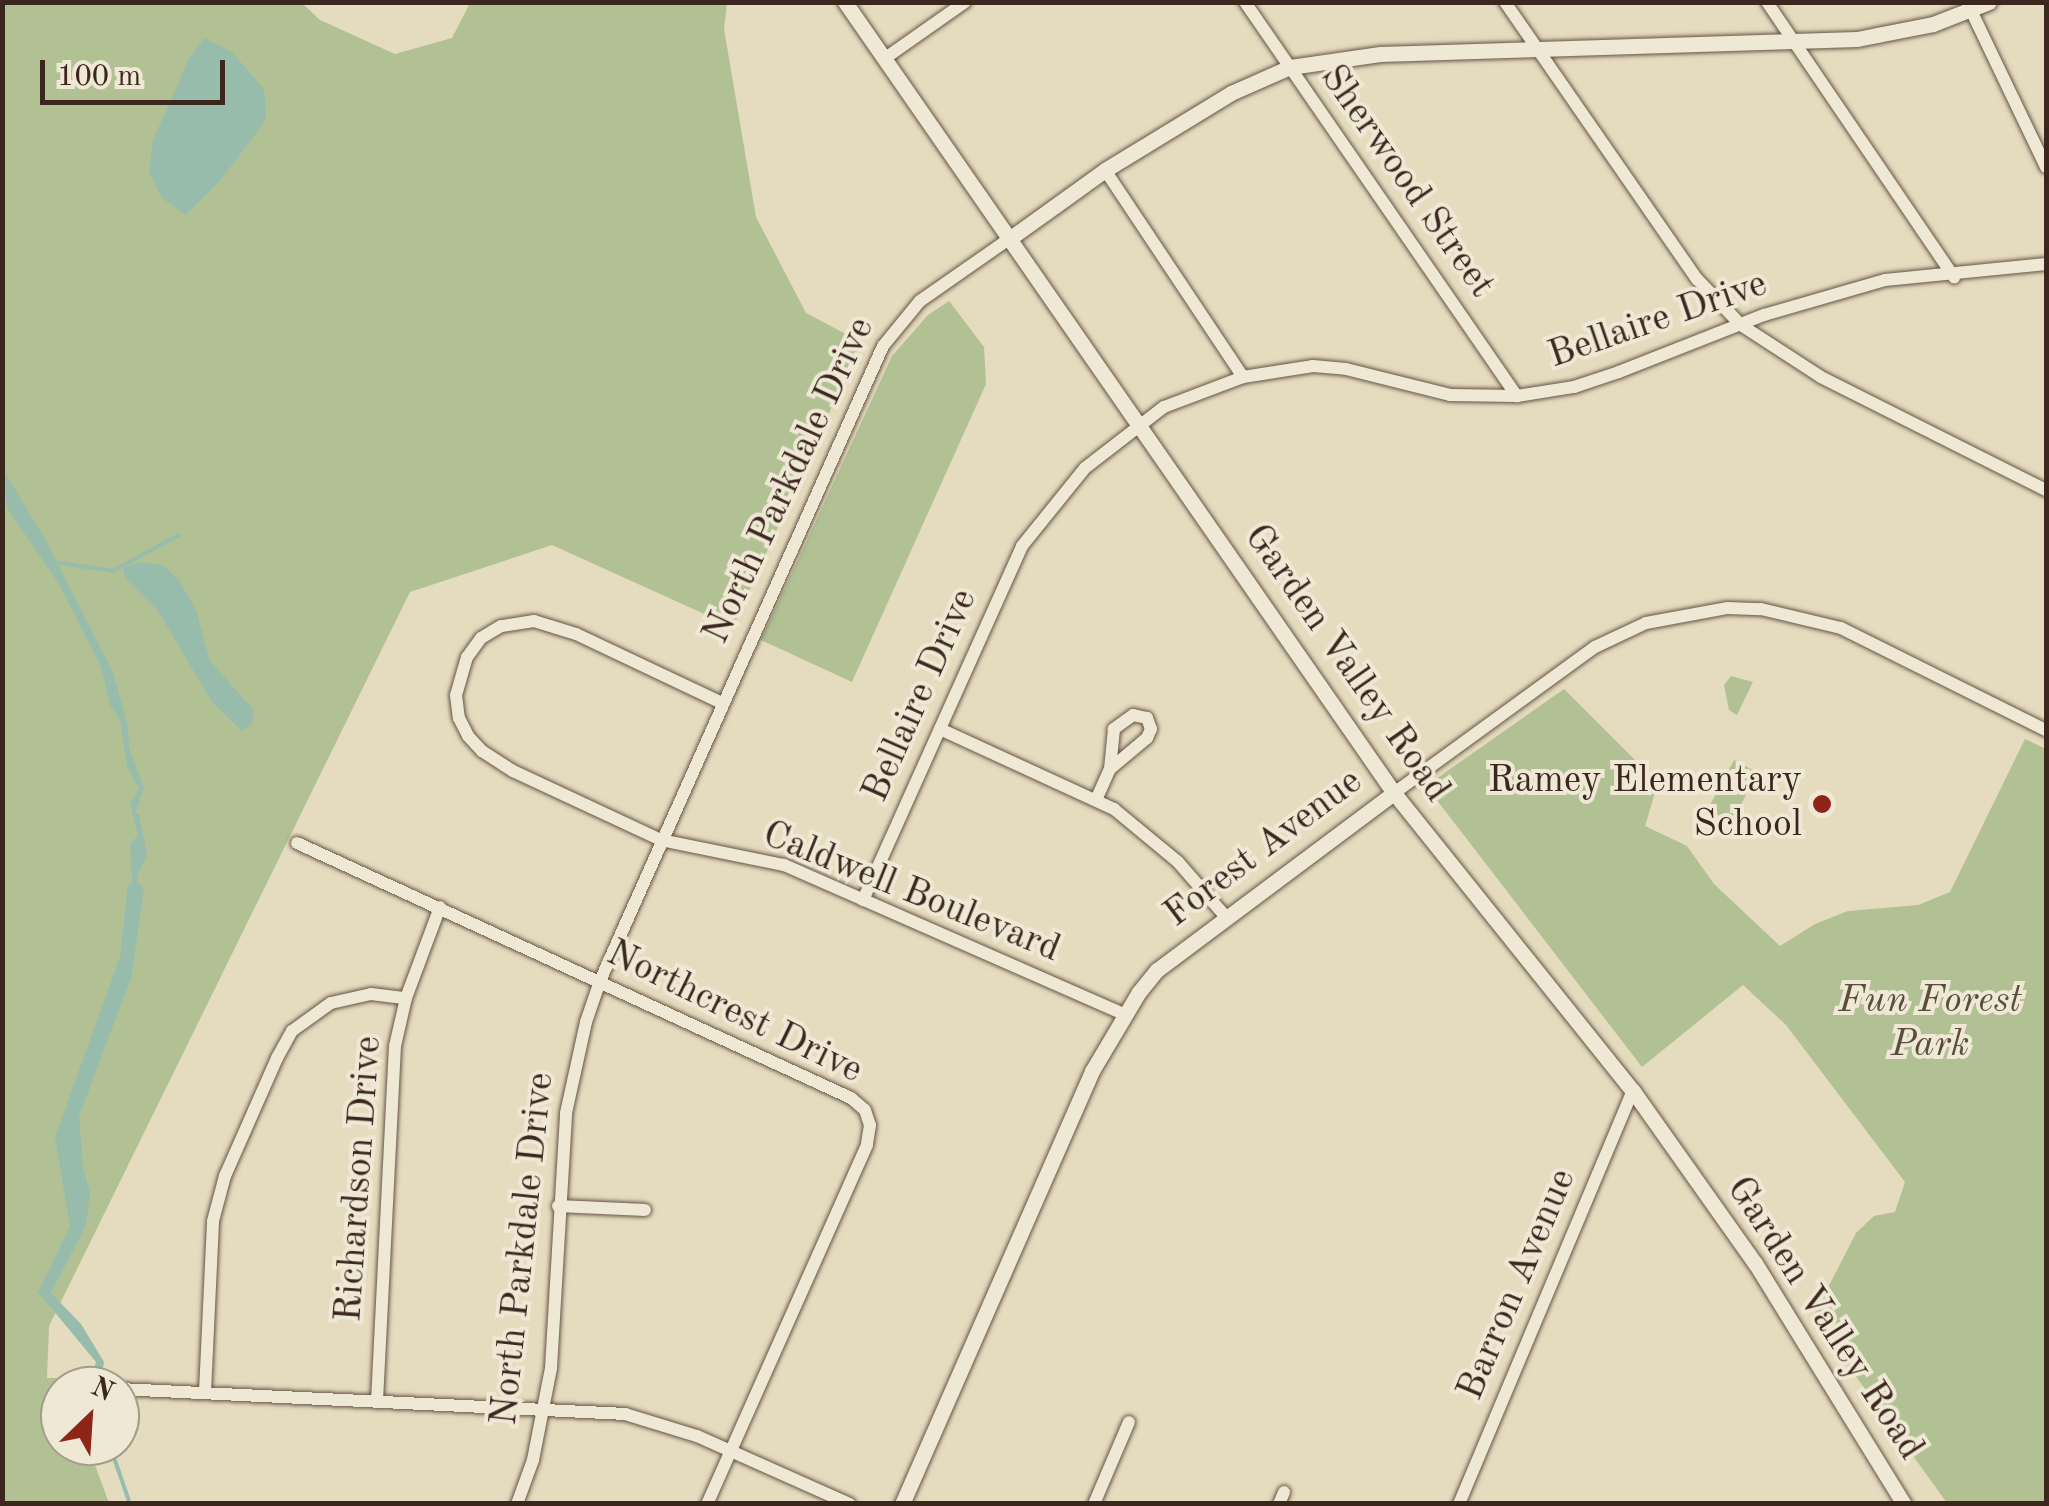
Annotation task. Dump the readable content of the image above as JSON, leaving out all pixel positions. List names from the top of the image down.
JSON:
{
  "streets": {
    "street": [
      "Sherwood Street",
      "Bellaire Drive",
      "North Parkdale Drive",
      "Garden Valley Road",
      "Forest Avenue",
      "Caldwell Boulevard",
      "Northcrest Drive",
      "Richardson Drive",
      "Barron Avenue"
    ]
  },
  "crossings": [
    ["Sherwood Street", "Bellaire Drive"],
    ["Sherwood Street", "North Parkdale Drive"],
    ["Bellaire Drive", "Garden Valley Road"],
    ["Bellaire Drive", "Caldwell Boulevard"],
    ["North Parkdale Drive", "Garden Valley Road"],
    ["North Parkdale Drive", "Caldwell Boulevard"],
    ["North Parkdale Drive", "Northcrest Drive"],
    ["Garden Valley Road", "Forest Avenue"],
    ["Garden Valley Road", "Barron Avenue"],
    ["Forest Avenue", "Caldwell Boulevard"],
    ["Northcrest Drive", "Richardson Drive"]
  ],
  "parks": ["Fun Forest Park"],
  "places": ["Ramey Elementary School"],
  "scale_bar": "100 m",
  "north": "top right"
}
